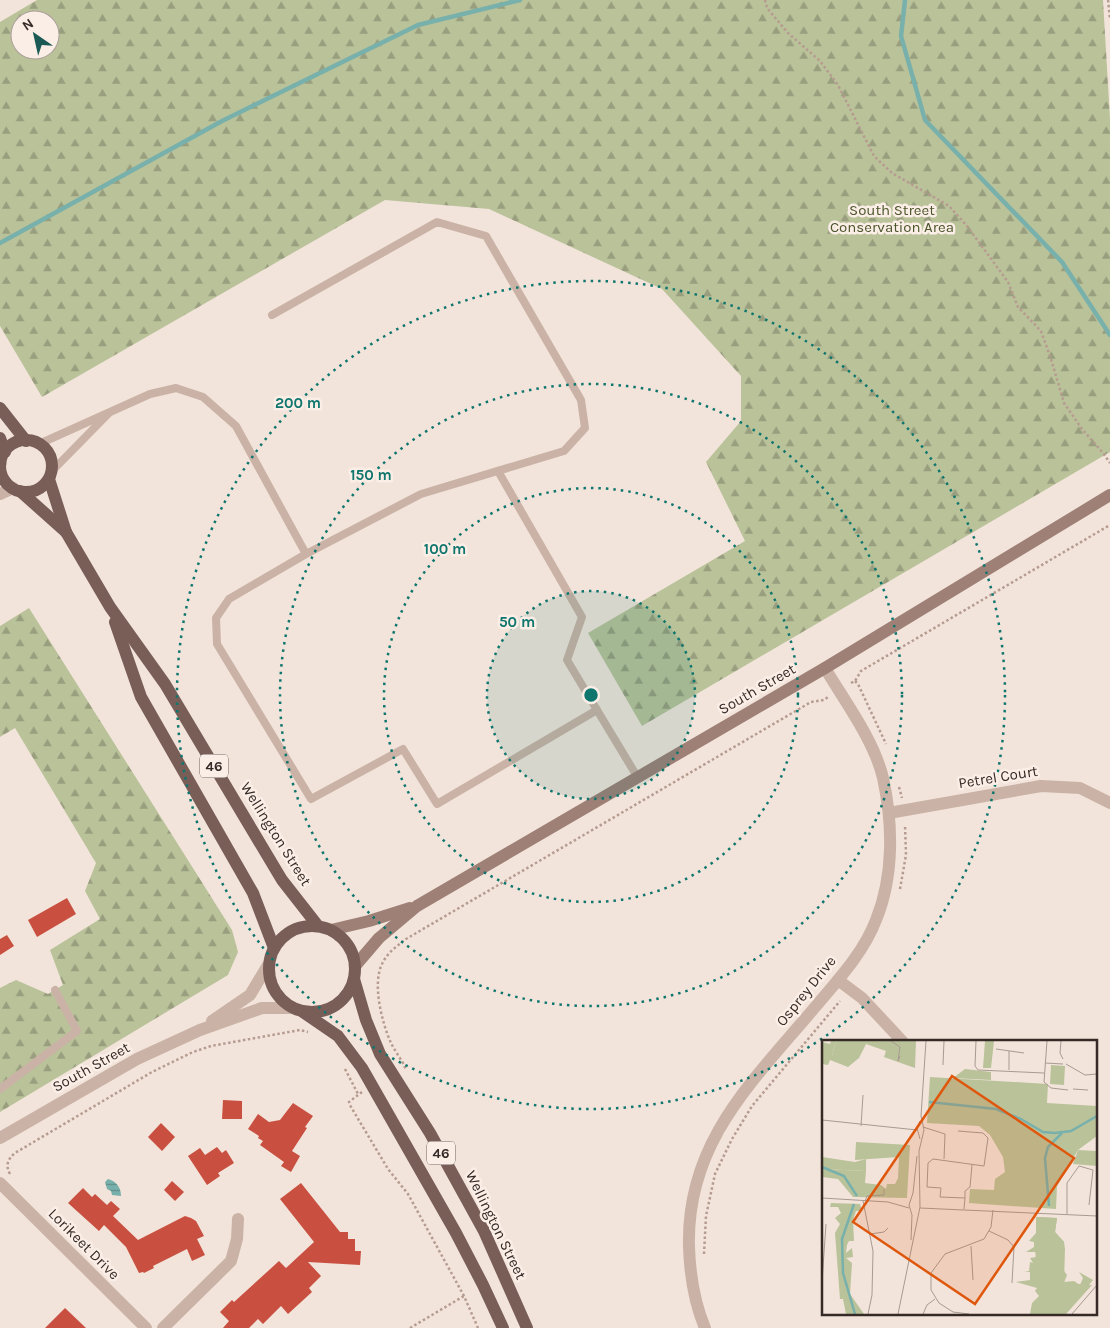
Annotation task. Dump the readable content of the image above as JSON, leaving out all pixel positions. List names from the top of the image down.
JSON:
{
  "streets": {
    "main road": ["46", "Wellington Street"],
    "street": [
      "South Street",
      "Petrel Court",
      "Osprey Drive",
      "Lorikeet Drive"
    ]
  },
  "crossings": [
    ["South Street", "46"],
    ["South Street", "Wellington Street"],
    ["South Street", "Osprey Drive"],
    ["46", "Wellington Street"],
    ["Petrel Court", "Osprey Drive"]
  ],
  "parks": ["South Street Conservation Area"],
  "north": "top left",
  "rings": [
    "200 m",
    "150 m",
    "100 m",
    "50 m"
  ]
}
